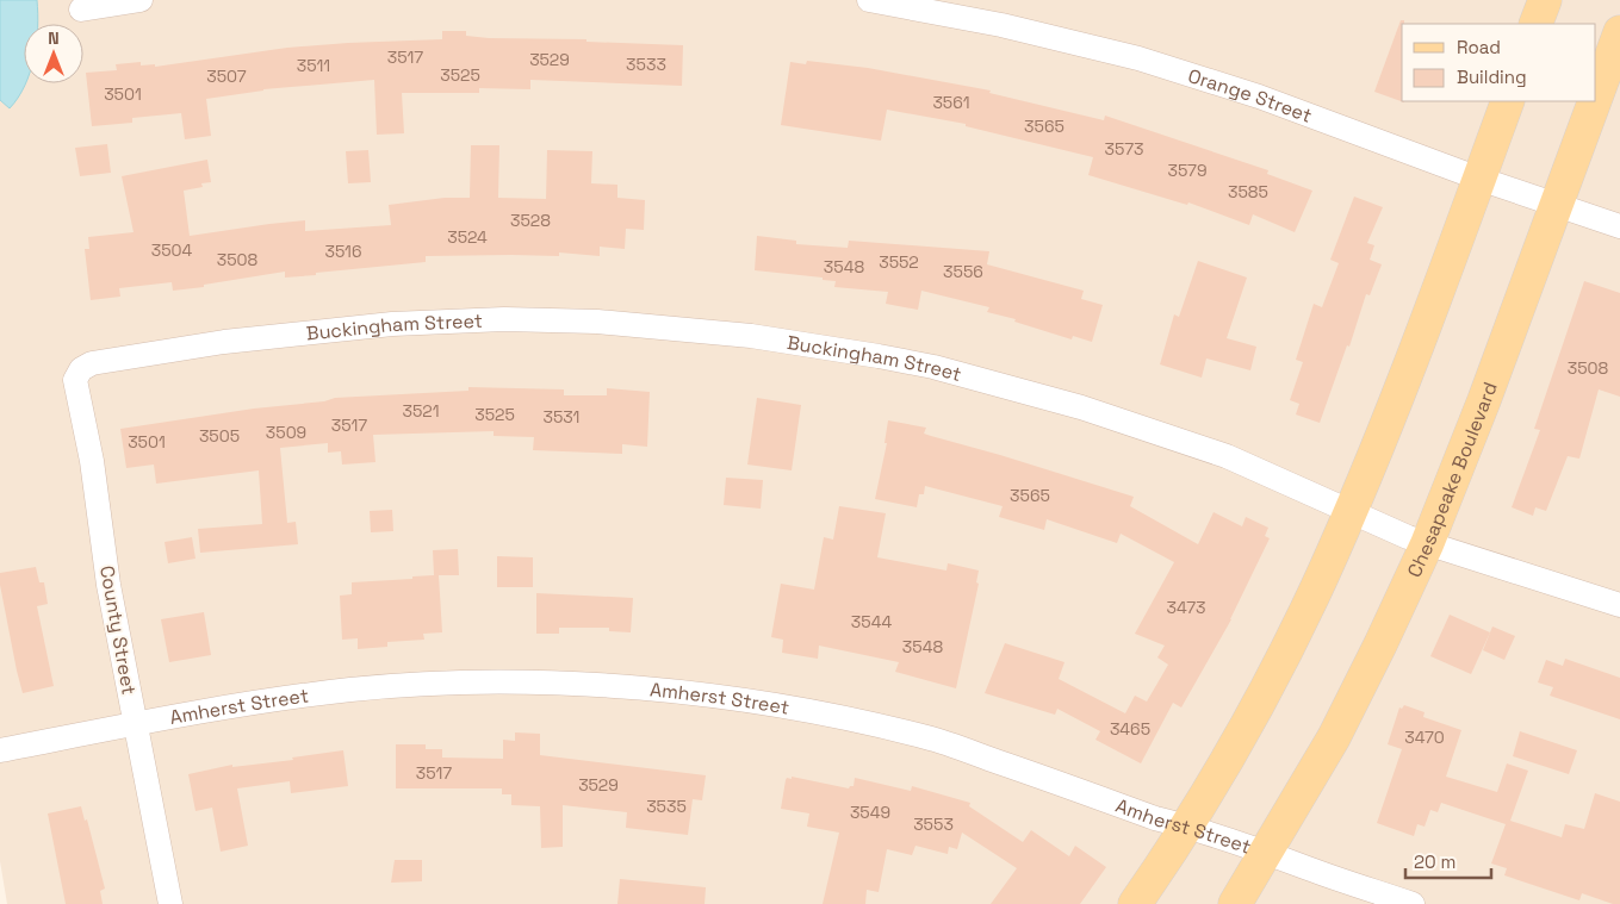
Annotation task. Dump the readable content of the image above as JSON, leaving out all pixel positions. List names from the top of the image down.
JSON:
{
  "streets": {
    "main road": ["Chesapeake Boulevard"],
    "street": [
      "Orange Street",
      "Buckingham Street",
      "County Street",
      "Amherst Street"
    ]
  },
  "crossings": [
    ["Orange Street", "Chesapeake Boulevard"],
    ["Buckingham Street", "Chesapeake Boulevard"],
    ["Buckingham Street", "County Street"],
    ["Chesapeake Boulevard", "Amherst Street"],
    ["County Street", "Amherst Street"]
  ],
  "house_numbers": [
    "3517",
    "3529",
    "3533",
    "3511",
    "3525",
    "3507",
    "3501",
    "3561",
    "3565",
    "3573",
    "3579",
    "3585",
    "3528",
    "3524",
    "3504",
    "3516",
    "3508",
    "3552",
    "3548",
    "3556",
    "3508",
    "3521",
    "3525",
    "3531",
    "3517",
    "3509",
    "3505",
    "3501",
    "3565",
    "3473",
    "3544",
    "3548",
    "3465",
    "3470",
    "3517",
    "3529",
    "3535",
    "3549",
    "3553"
  ],
  "legend": ["Road", "Building"],
  "scale_bar": "20 m",
  "north": "top"
}
